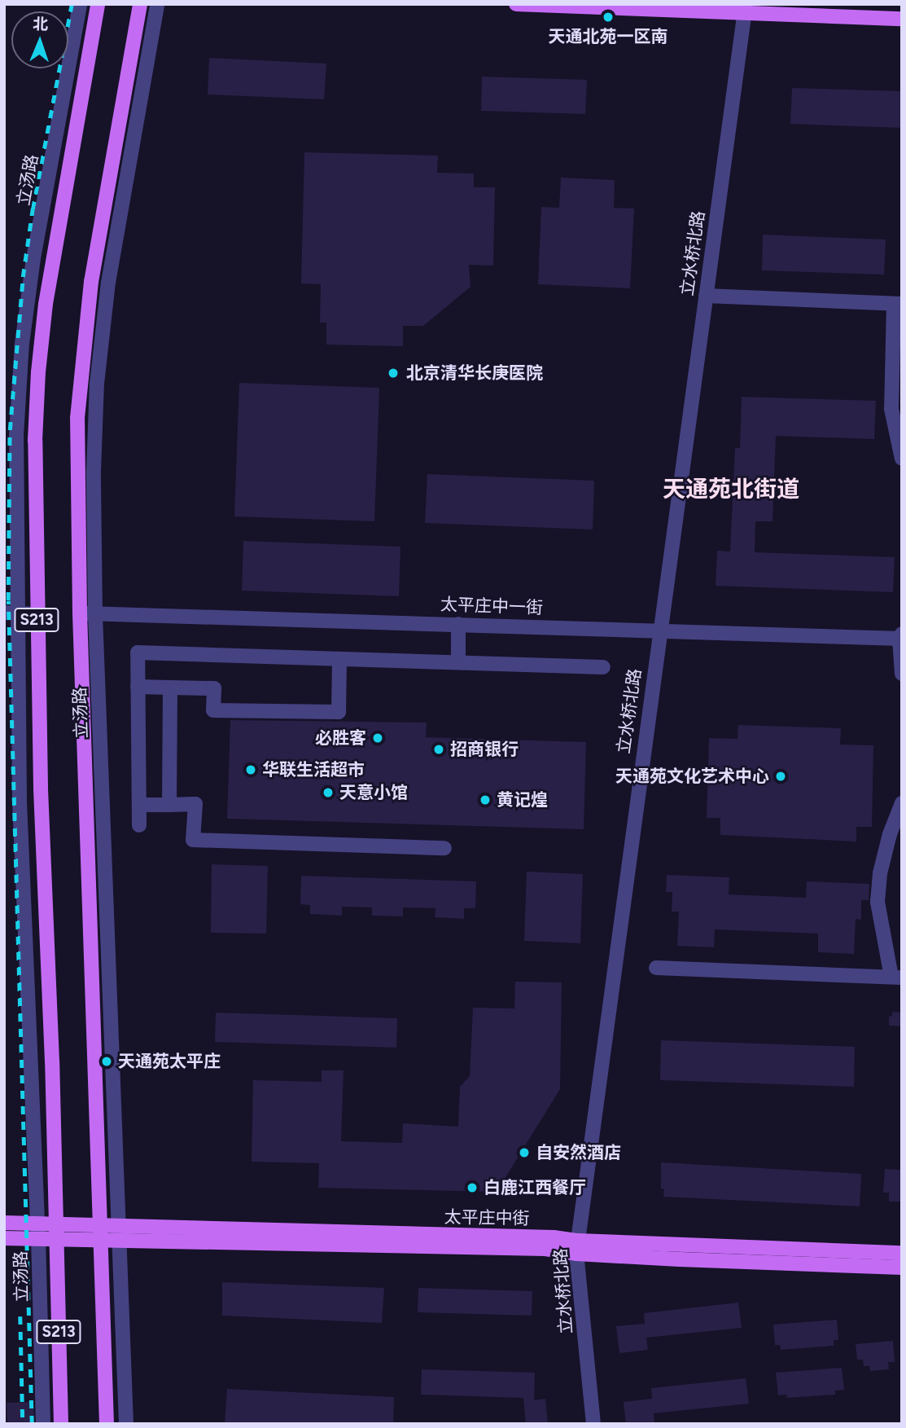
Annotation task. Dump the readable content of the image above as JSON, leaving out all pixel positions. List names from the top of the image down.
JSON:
{
  "streets": {
    "main road": ["立汤路", "S213", "太平庄中街"],
    "street": ["立水桥北路", "太平庄中一街"]
  },
  "crossings": [
    ["立汤路", "太平庄中一街"],
    ["立汤路", "太平庄中街"],
    ["立水桥北路", "太平庄中一街"],
    ["立水桥北路", "太平庄中街"],
    ["S213", "太平庄中街"]
  ],
  "districts": ["天通苑北街道"],
  "places": [
    "天通北苑一区南",
    "北京清华长庚医院",
    "必胜客",
    "招商银行",
    "华联生活超市",
    "天通苑文化艺术中心",
    "天意小馆",
    "黄记煌",
    "天通苑太平庄",
    "自安然酒店",
    "白鹿江西餐厅"
  ],
  "north": "top"
}
